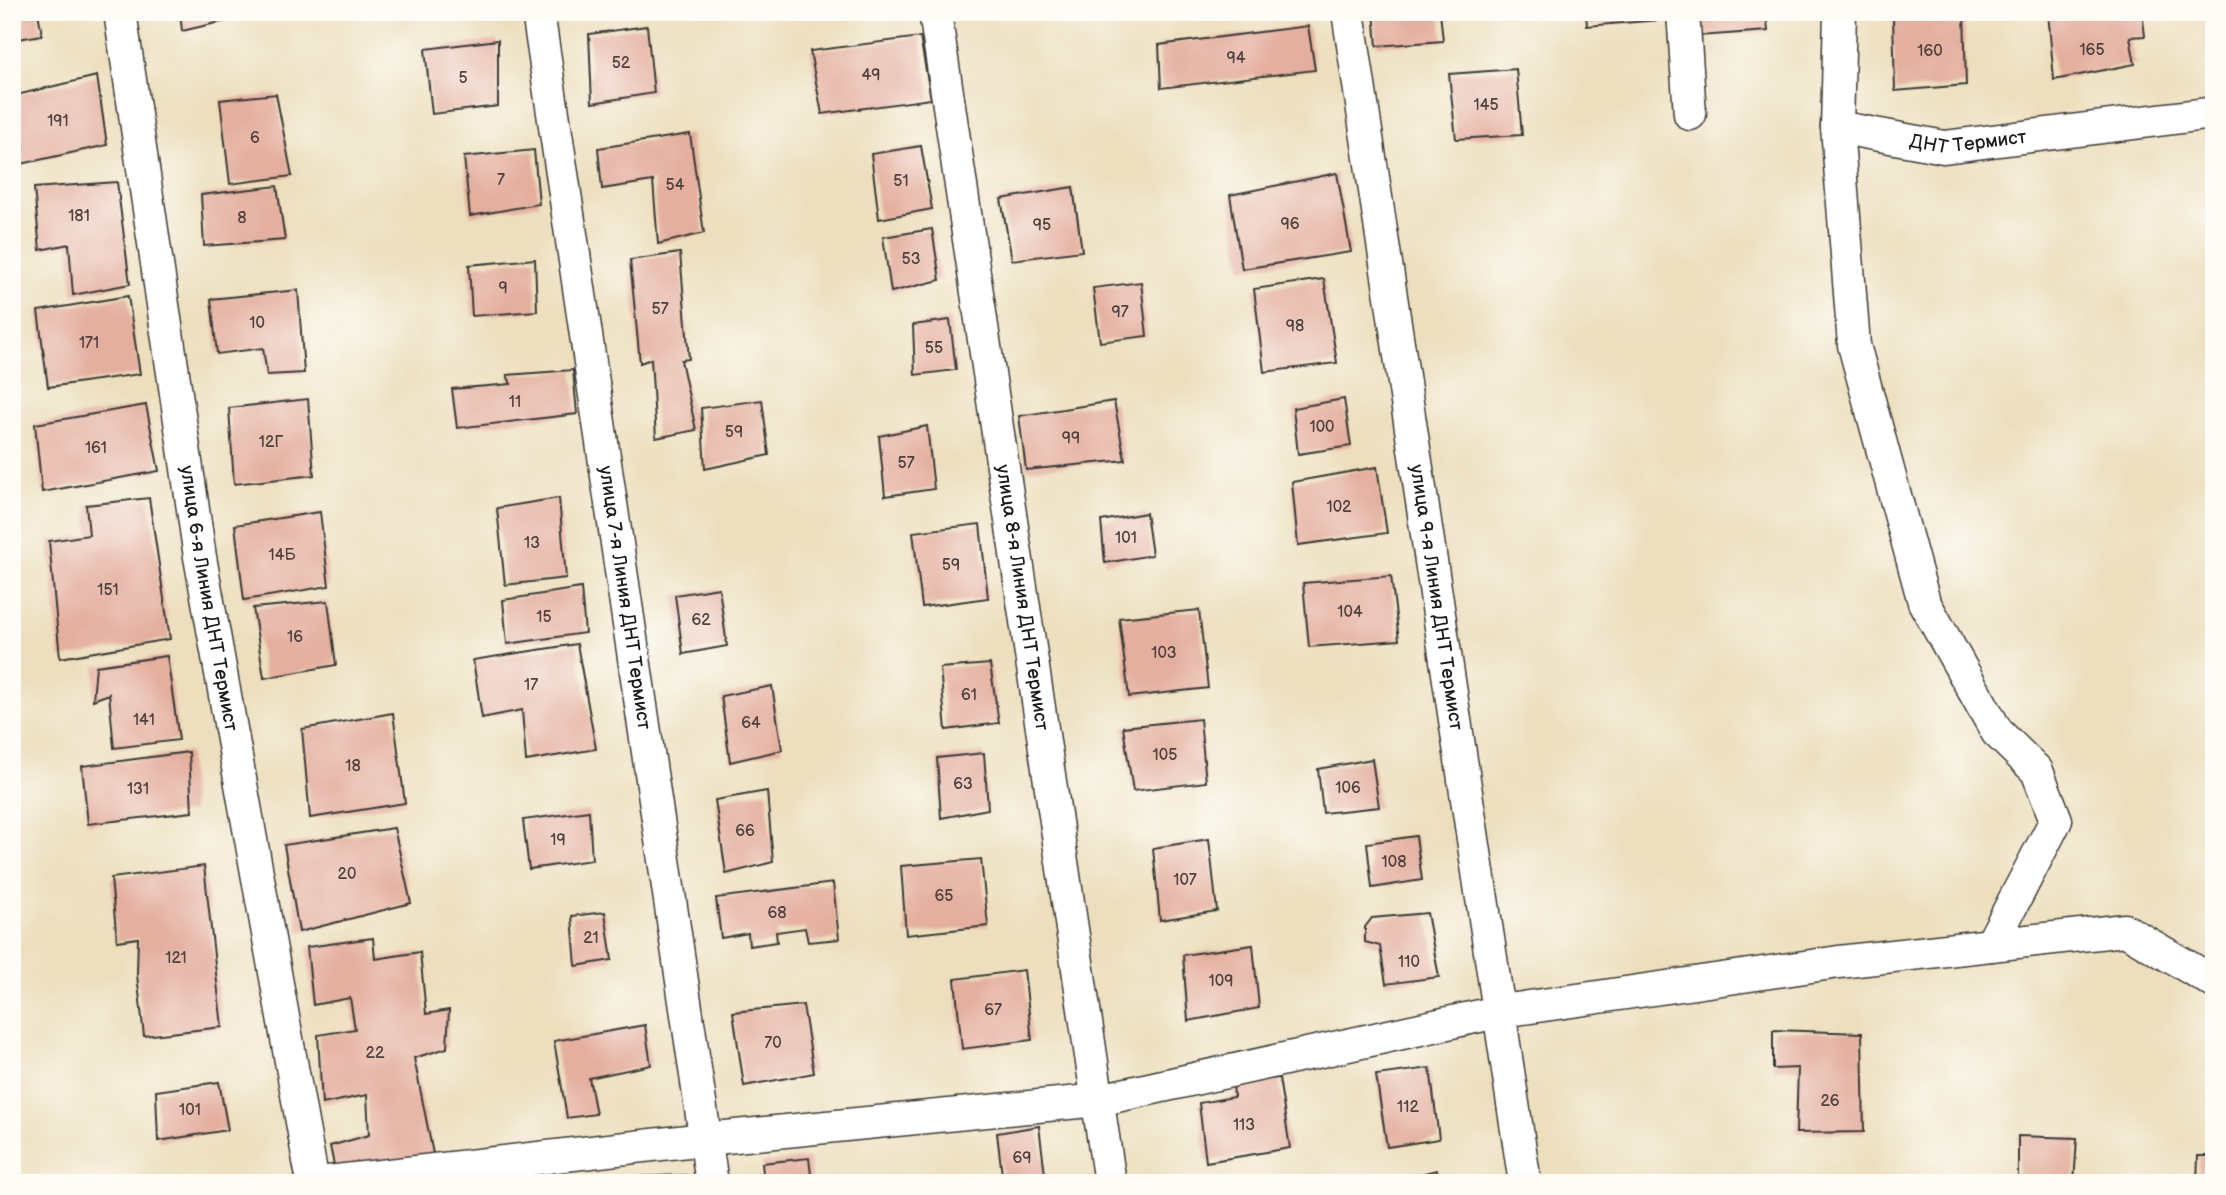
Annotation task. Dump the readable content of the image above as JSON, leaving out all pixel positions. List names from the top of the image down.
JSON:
{
  "streets": {
    "street": [
      "ДНТ Термист",
      "улица 8-я Линия ДНТ Термист",
      "улица 9-я Линия ДНТ Термист",
      "улица 7-я Линия ДНТ Термист",
      "улица 6-я Линия ДНТ Термист"
    ]
  },
  "house_numbers": [
    "165",
    "160",
    "94",
    "52",
    "49",
    "5",
    "145",
    "191",
    "6",
    "7",
    "51",
    "54",
    "181",
    "8",
    "96",
    "95",
    "53",
    "9",
    "57",
    "97",
    "10",
    "98",
    "171",
    "55",
    "11",
    "100",
    "59",
    "99",
    "12Г",
    "161",
    "57",
    "102",
    "101",
    "13",
    "14Б",
    "59",
    "151",
    "104",
    "15",
    "62",
    "16",
    "103",
    "17",
    "61",
    "141",
    "64",
    "105",
    "18",
    "63",
    "106",
    "131",
    "66",
    "19",
    "108",
    "20",
    "107",
    "65",
    "68",
    "21",
    "121",
    "110",
    "109",
    "67",
    "70",
    "22",
    "26",
    "112",
    "101",
    "113",
    "69"
  ]
}
